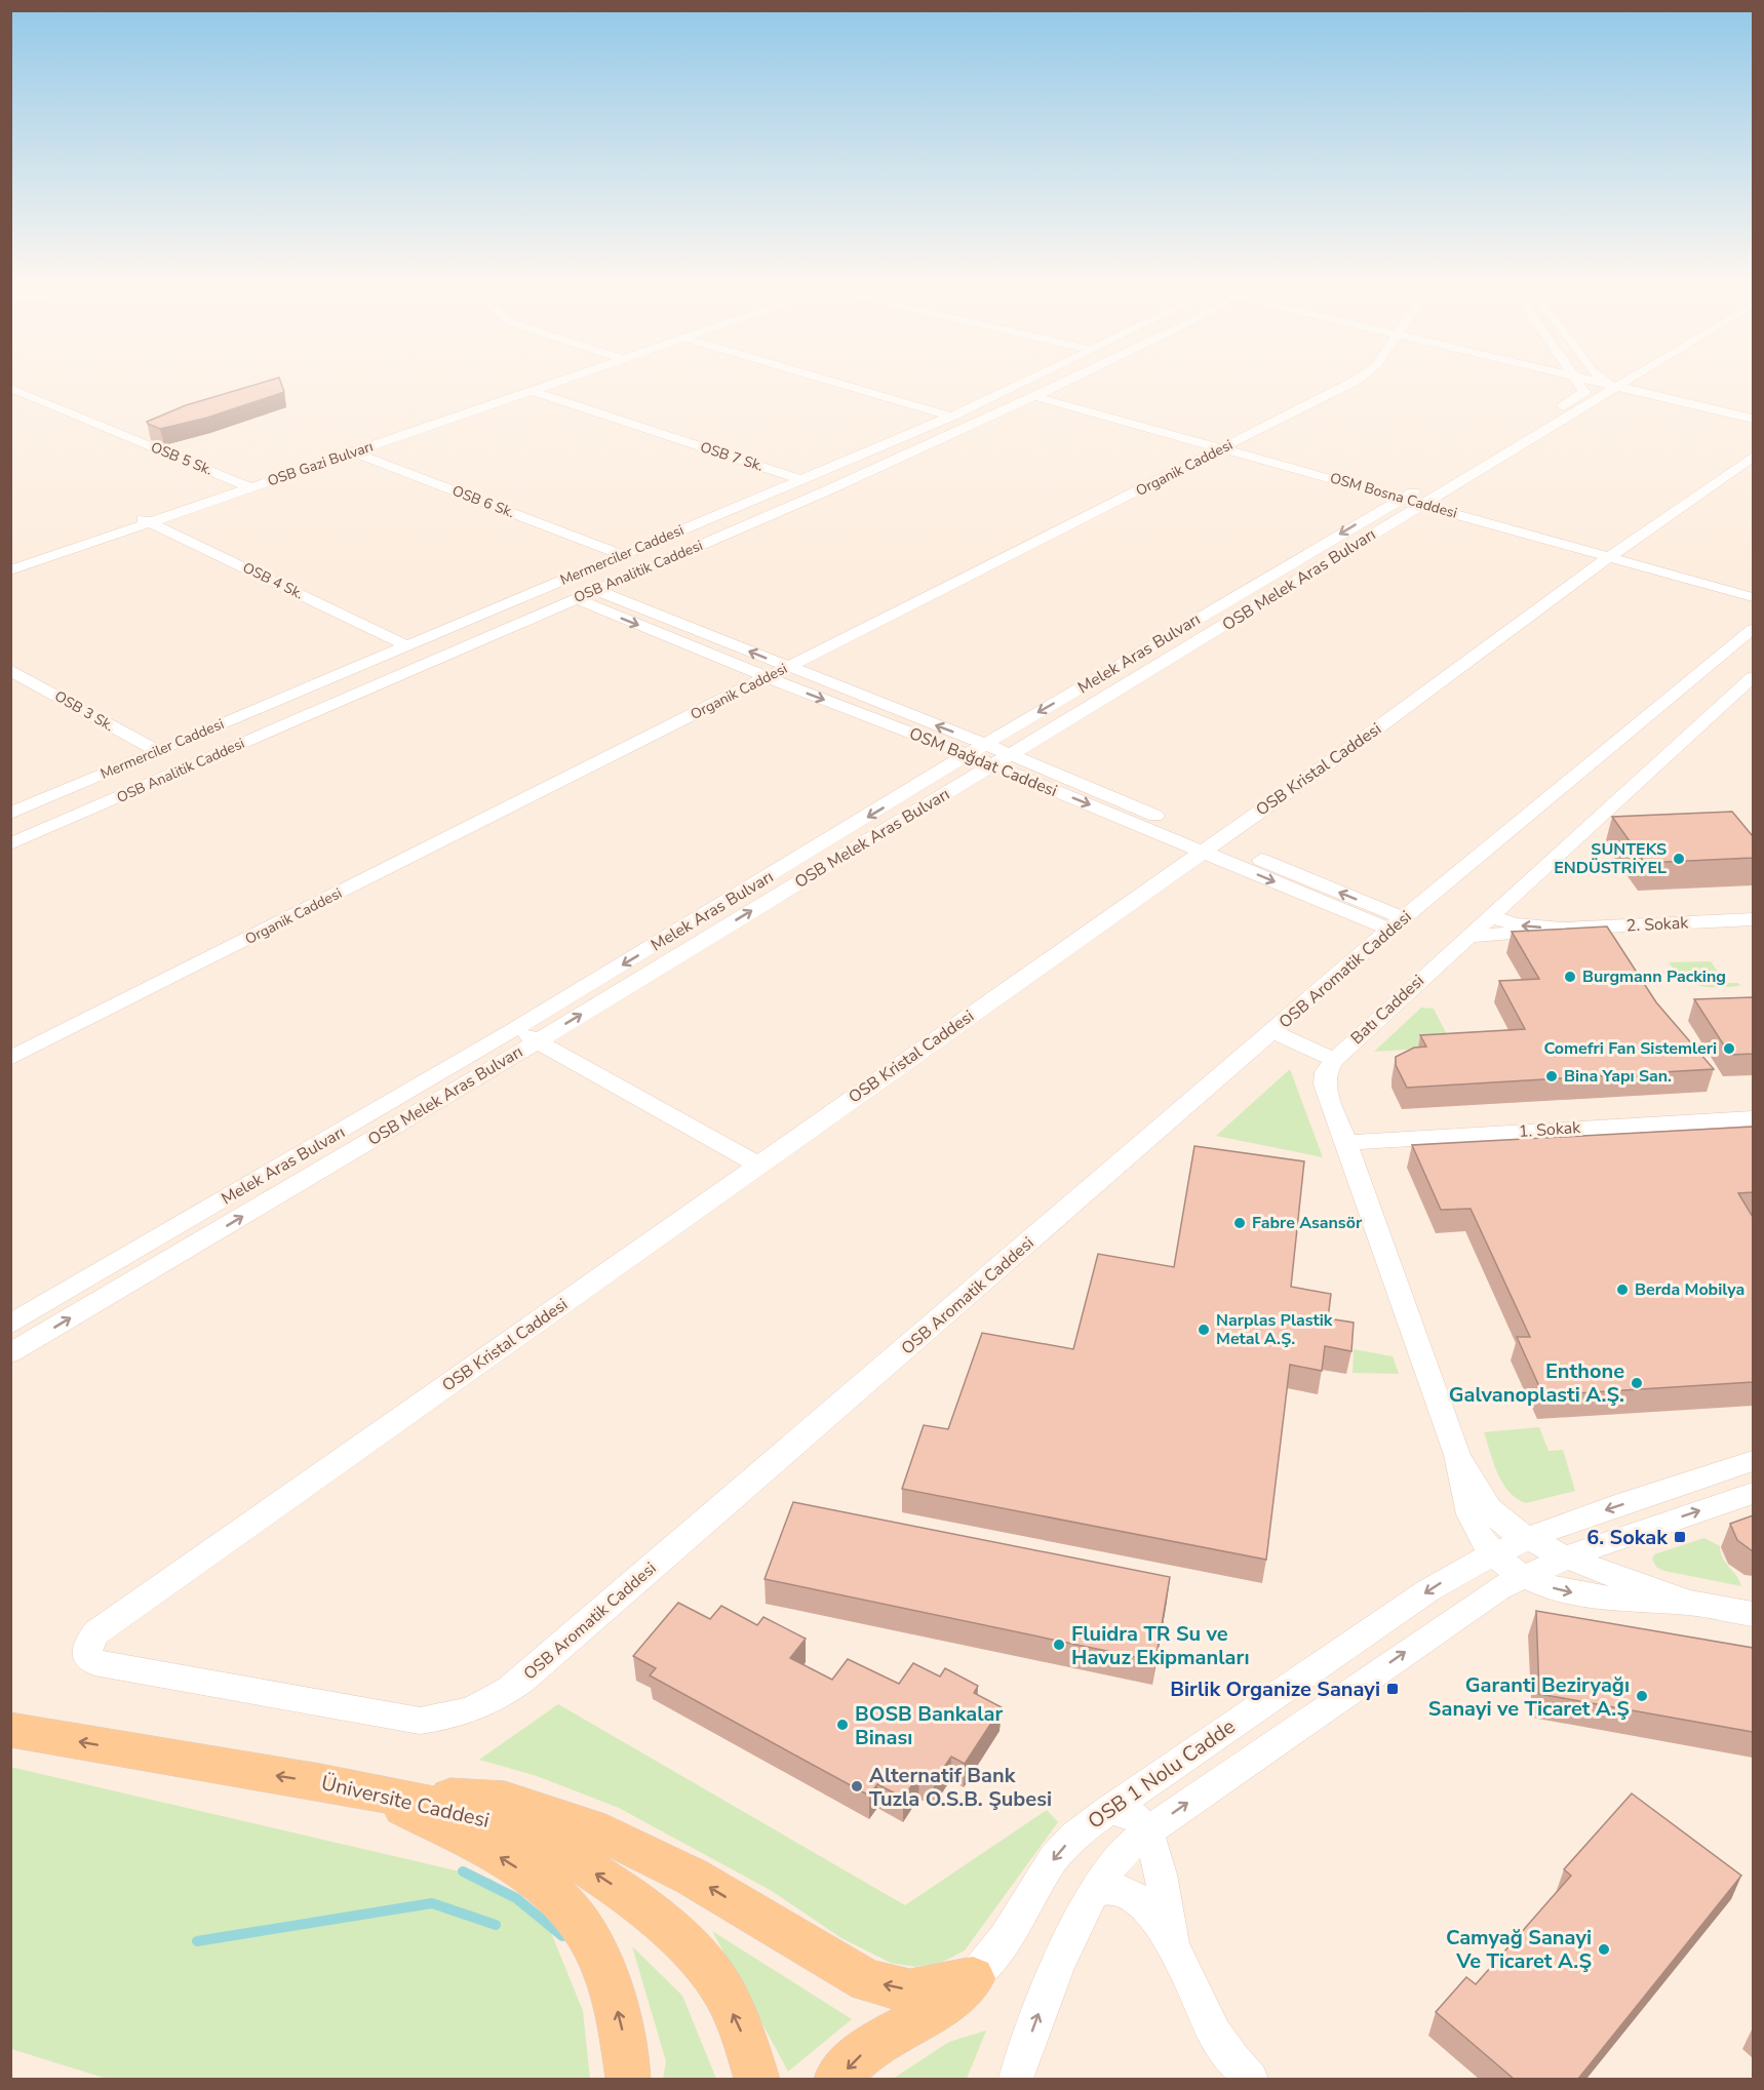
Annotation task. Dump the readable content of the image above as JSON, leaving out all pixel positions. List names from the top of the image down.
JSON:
{
  "streets": {
    "main road": ["OSB 1 Nolu Cadde", "Üniversite Caddesi"],
    "street": [
      "OSB 7 Sk.",
      "OSB 5 Sk.",
      "OSB Gazi Bulvarı",
      "Organik Caddesi",
      "OSM Bosna Caddesi",
      "OSB 6 Sk.",
      "Mermerciler Caddesi",
      "OSB Analitik Caddesi",
      "OSB Melek Aras Bulvarı",
      "OSB 4 Sk.",
      "Melek Aras Bulvarı",
      "OSB 3 Sk.",
      "OSM Bağdat Caddesi",
      "OSB Kristal Caddesi",
      "2. Sokak",
      "OSB Aromatik Caddesi",
      "Batı Caddesi",
      "1. Sokak"
    ]
  },
  "crossings": [
    ["OSB 7 Sk.", "OSB Gazi Bulvarı"],
    ["OSB 7 Sk.", "Mermerciler Caddesi"],
    ["OSB 5 Sk.", "OSB Gazi Bulvarı"],
    ["OSB Gazi Bulvarı", "OSB 6 Sk."],
    ["OSB Gazi Bulvarı", "OSB 4 Sk."],
    ["Organik Caddesi", "OSM Bosna Caddesi"],
    ["Organik Caddesi", "OSM Bağdat Caddesi"],
    ["OSM Bosna Caddesi", "OSB Analitik Caddesi"],
    ["OSM Bosna Caddesi", "OSB Melek Aras Bulvarı"],
    ["OSM Bosna Caddesi", "Melek Aras Bulvarı"],
    ["OSM Bosna Caddesi", "OSB Kristal Caddesi"],
    ["OSB 6 Sk.", "Mermerciler Caddesi"],
    ["Mermerciler Caddesi", "OSB 4 Sk."],
    ["Mermerciler Caddesi", "OSB 3 Sk."],
    ["OSB Analitik Caddesi", "OSM Bağdat Caddesi"],
    ["OSB Melek Aras Bulvarı", "OSM Bağdat Caddesi"],
    ["Melek Aras Bulvarı", "OSM Bağdat Caddesi"],
    ["OSM Bağdat Caddesi", "OSB Kristal Caddesi"],
    ["OSM Bağdat Caddesi", "OSB Aromatik Caddesi"],
    ["OSB Kristal Caddesi", "OSB Aromatik Caddesi"],
    ["2. Sokak", "Batı Caddesi"]
  ],
  "one_way": ["OSB Melek Aras Bulvarı", "Melek Aras Bulvarı"],
  "places": {
    "other": [
      "SUNTEKS ENDÜSTRİYEL",
      "Burgmann Packing",
      "Comefri Fan Sistemleri",
      "Bina Yapı San.",
      "Fabre Asansör",
      "Berda Mobilya",
      "Narplas Plastik Metal A.Ş.",
      "Enthone Galvanoplasti A.Ş.",
      "Fluidra TR Su ve Havuz Ekipmanları",
      "Garanti Beziryağı Sanayi ve Ticaret A.Ş",
      "BOSB Bankalar Binası",
      "Alternatif Bank Tuzla O.S.B. Şubesi",
      "Camyağ Sanayi Ve Ticaret A.Ş"
    ],
    "transit": ["6. Sokak", "Birlik Organize Sanayi"]
  }
}
